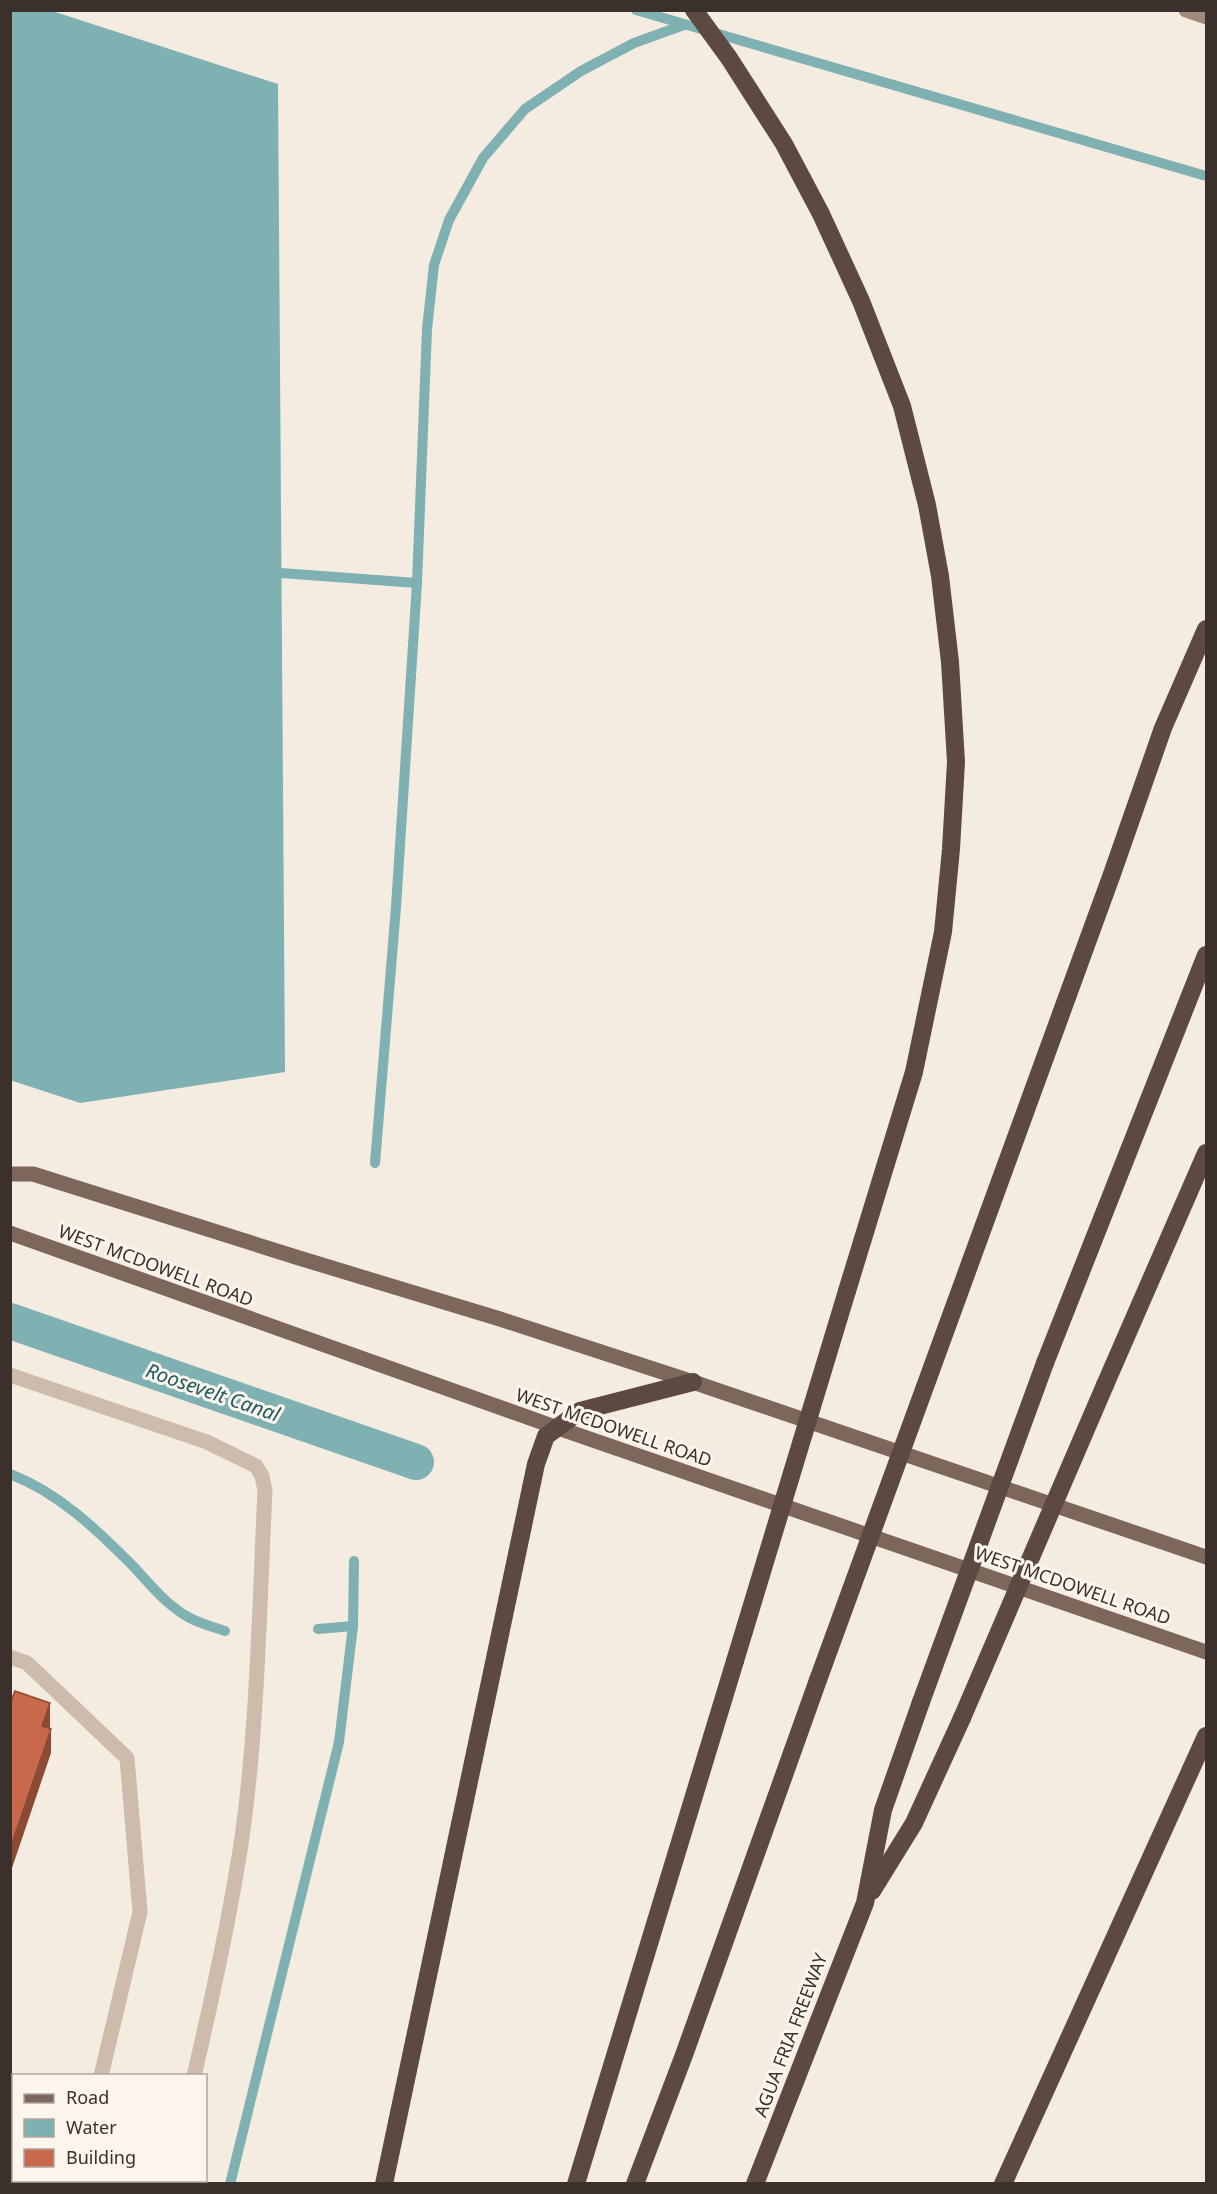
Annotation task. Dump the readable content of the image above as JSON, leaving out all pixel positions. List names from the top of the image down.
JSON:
{
  "streets": {
    "highway": ["AGUA FRIA FREEWAY"],
    "main road": ["WEST MCDOWELL ROAD"]
  },
  "water": ["Roosevelt Canal"],
  "legend": ["Road", "Water", "Building"]
}
